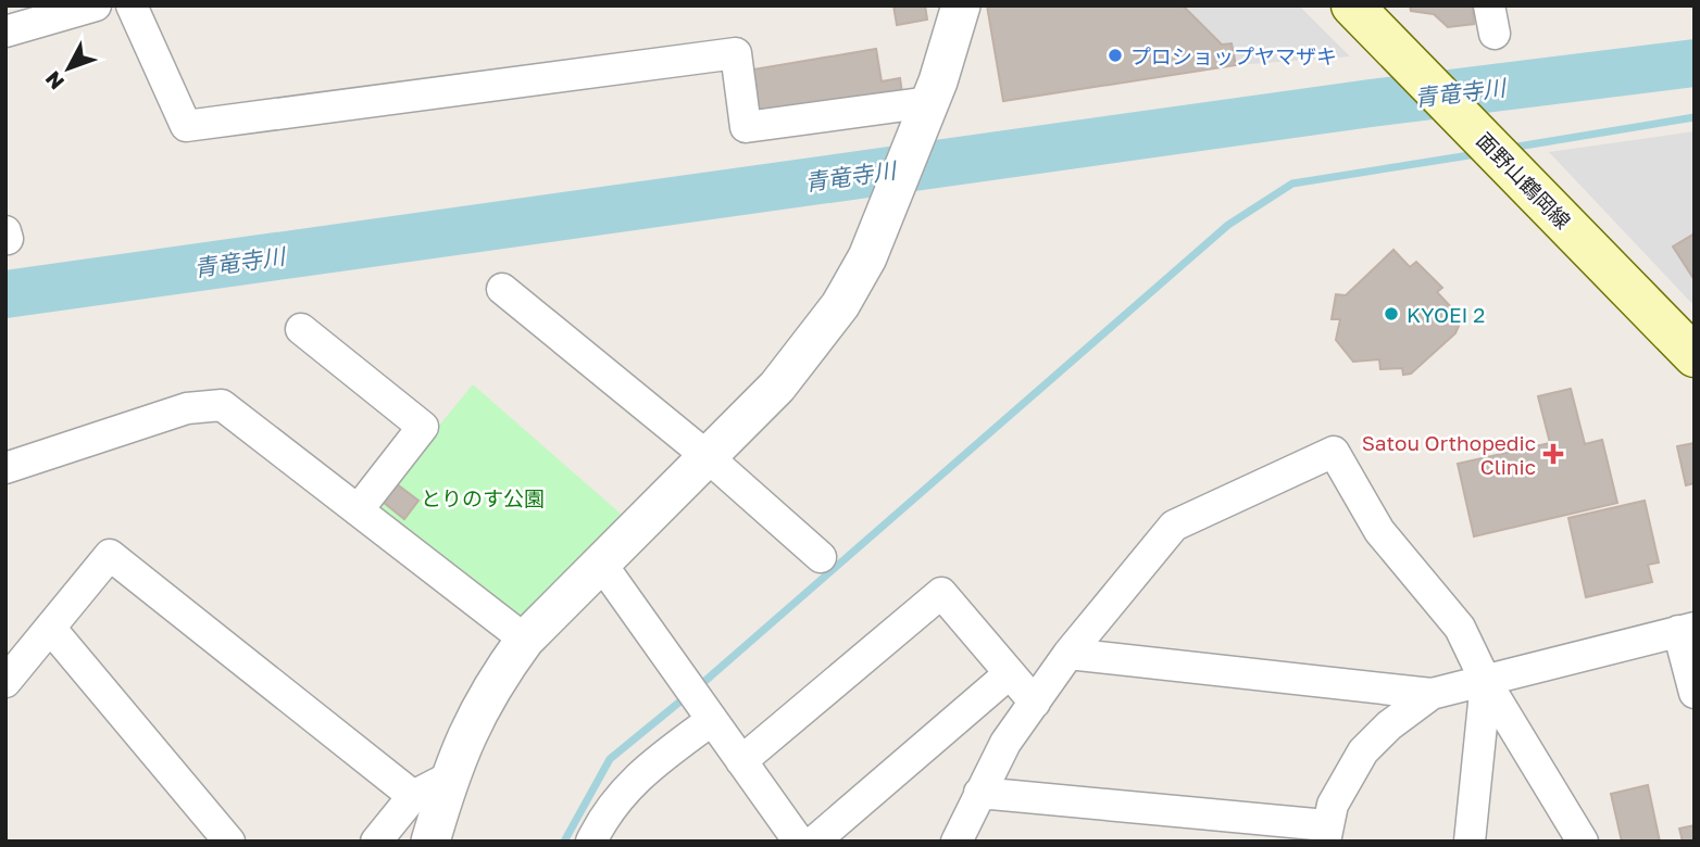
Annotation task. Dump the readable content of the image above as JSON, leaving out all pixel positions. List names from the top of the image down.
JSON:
{
  "streets": {
    "main road": ["面野山鶴岡線"]
  },
  "water": ["青竜寺川"],
  "parks": ["とりのす公園"],
  "places": {
    "other": ["プロショップヤマザキ", "KYOEI 2"],
    "health": ["Satou Orthopedic Clinic"]
  },
  "north": "bottom left"
}
